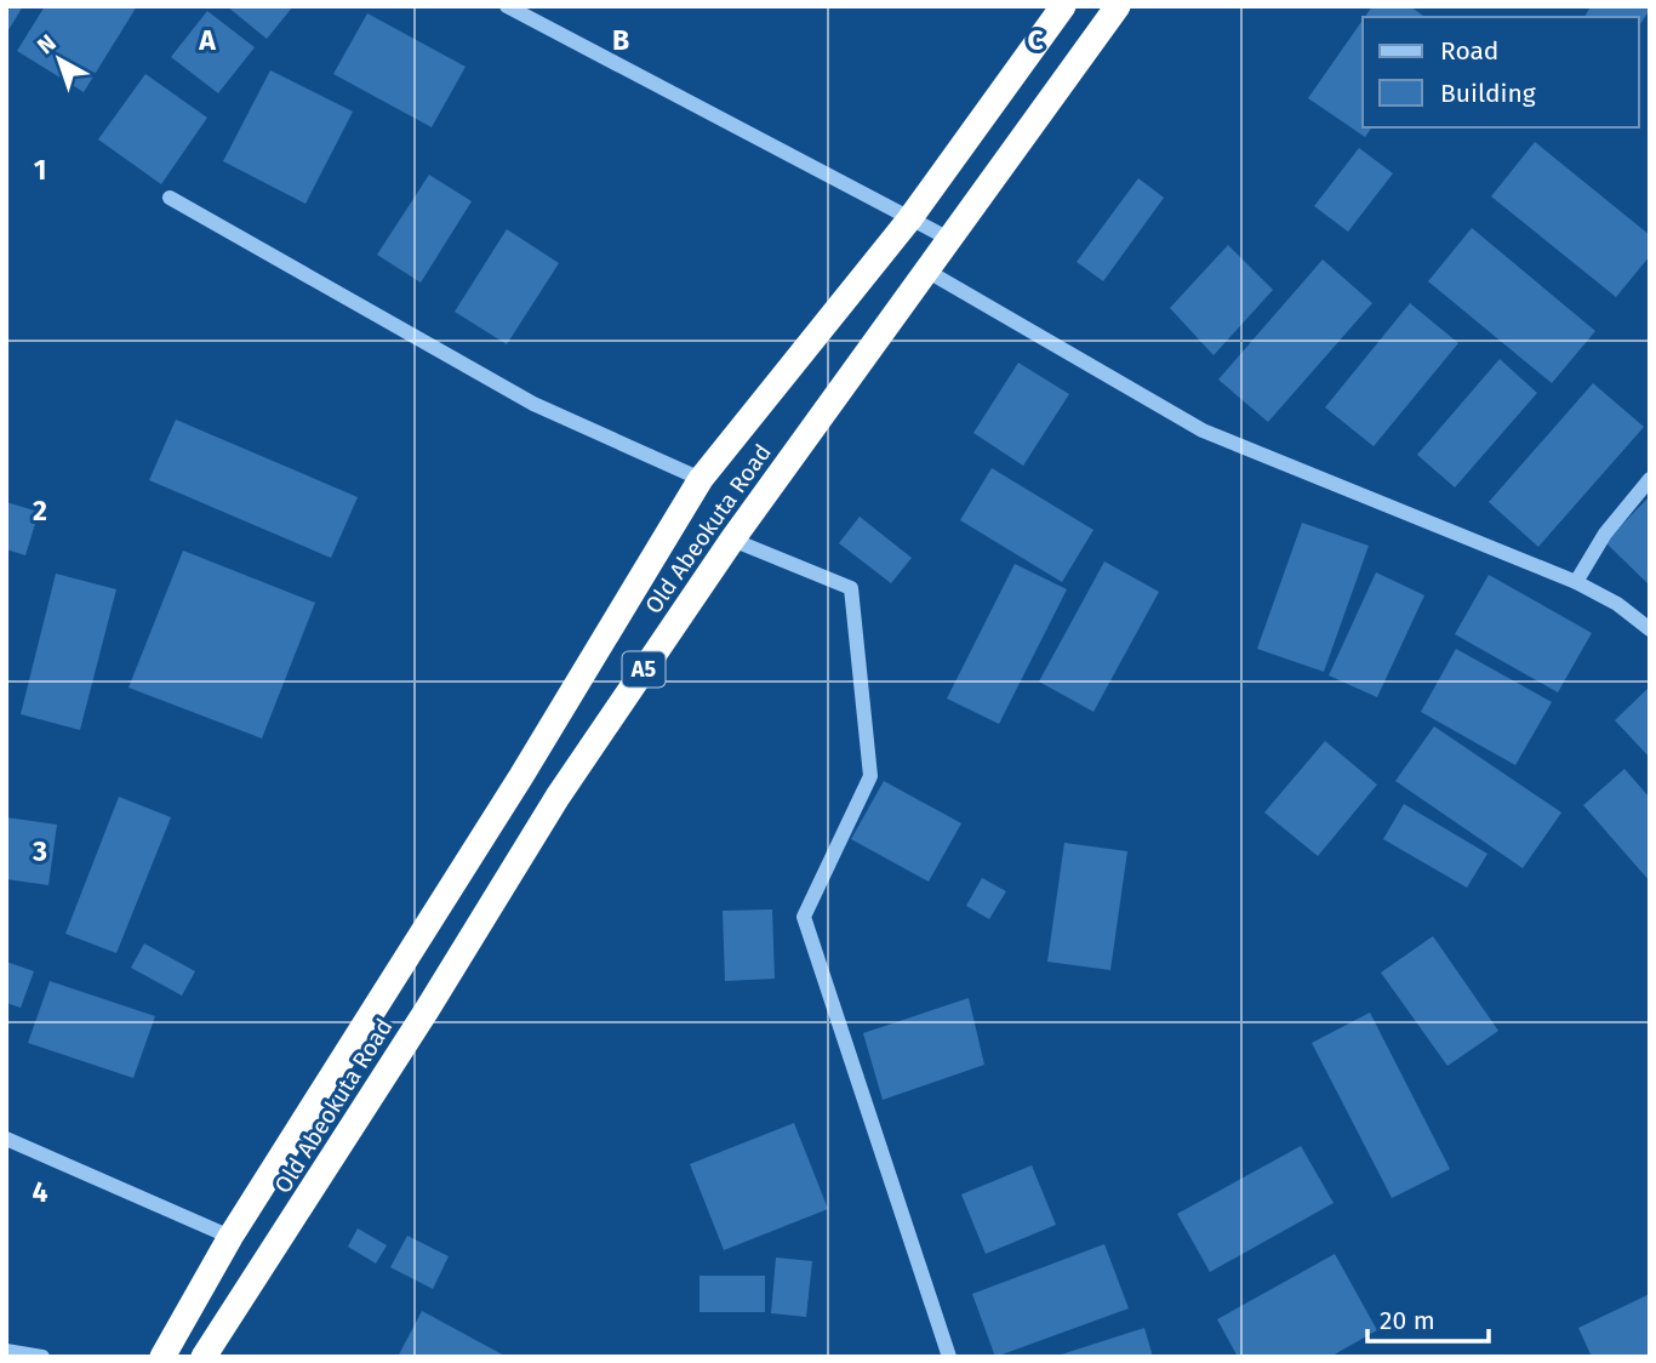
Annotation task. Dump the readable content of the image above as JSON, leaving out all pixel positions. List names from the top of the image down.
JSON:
{
  "streets": {
    "highway": ["Old Abeokuta Road", "A5"]
  },
  "legend": ["Road", "Building"],
  "scale_bar": "20 m",
  "north": "top left",
  "grid": {
    "columns": ["A", "B", "C"],
    "rows": [
      "1",
      "2",
      "3",
      "4"
    ]
  }
}
